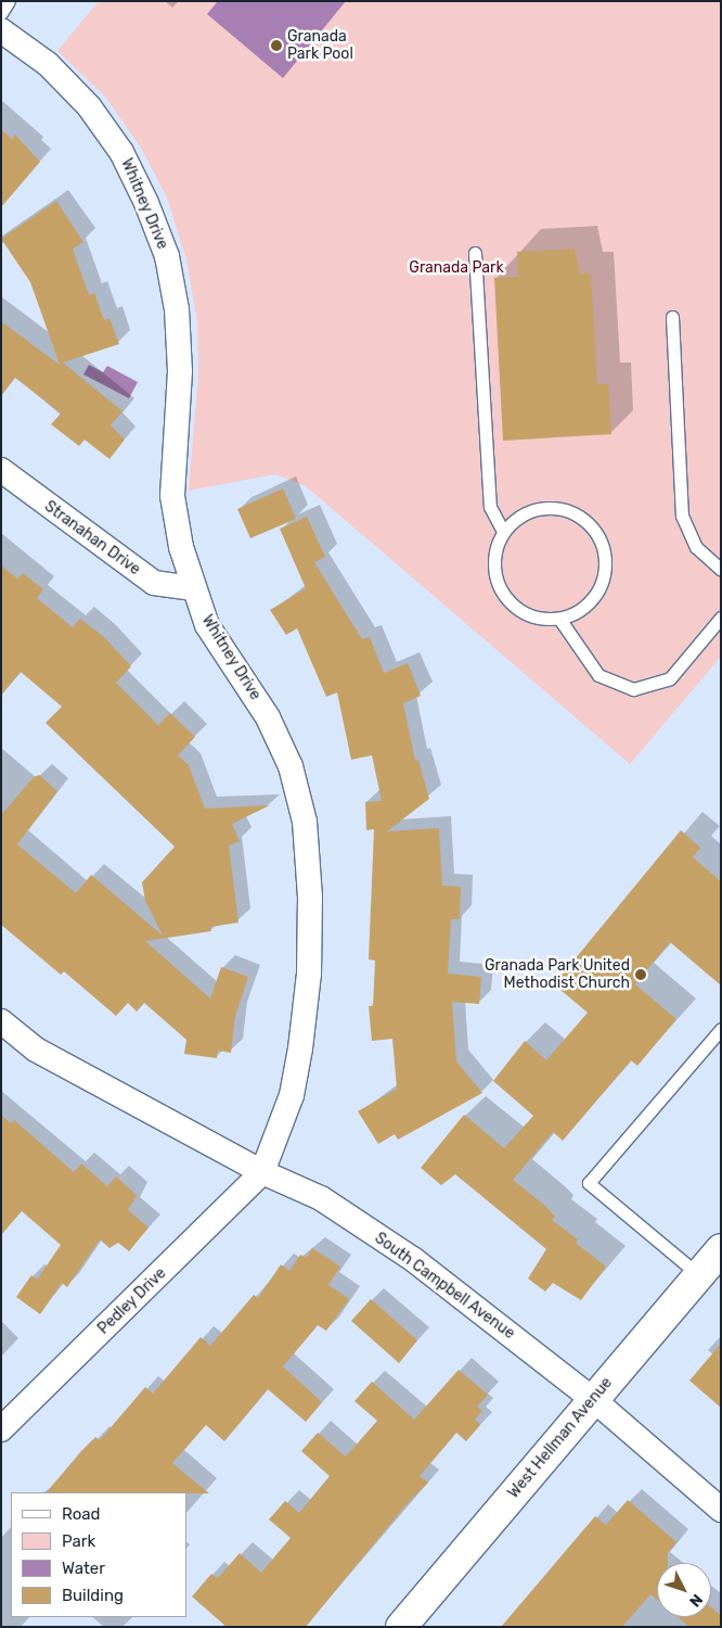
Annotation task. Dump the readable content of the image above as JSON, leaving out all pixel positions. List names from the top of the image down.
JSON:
{
  "streets": {
    "street": [
      "Whitney Drive",
      "Stranahan Drive",
      "South Campbell Avenue",
      "Pedley Drive",
      "West Hellman Avenue"
    ]
  },
  "crossings": [
    ["Whitney Drive", "Stranahan Drive"],
    ["Whitney Drive", "South Campbell Avenue"],
    ["Whitney Drive", "Pedley Drive"],
    ["South Campbell Avenue", "Pedley Drive"],
    ["South Campbell Avenue", "West Hellman Avenue"]
  ],
  "parks": ["Granada Park"],
  "places": ["Granada Park Pool", "Granada Park United Methodist Church"],
  "legend": [
    "Road",
    "Park",
    "Water",
    "Building"
  ],
  "north": "bottom right"
}
